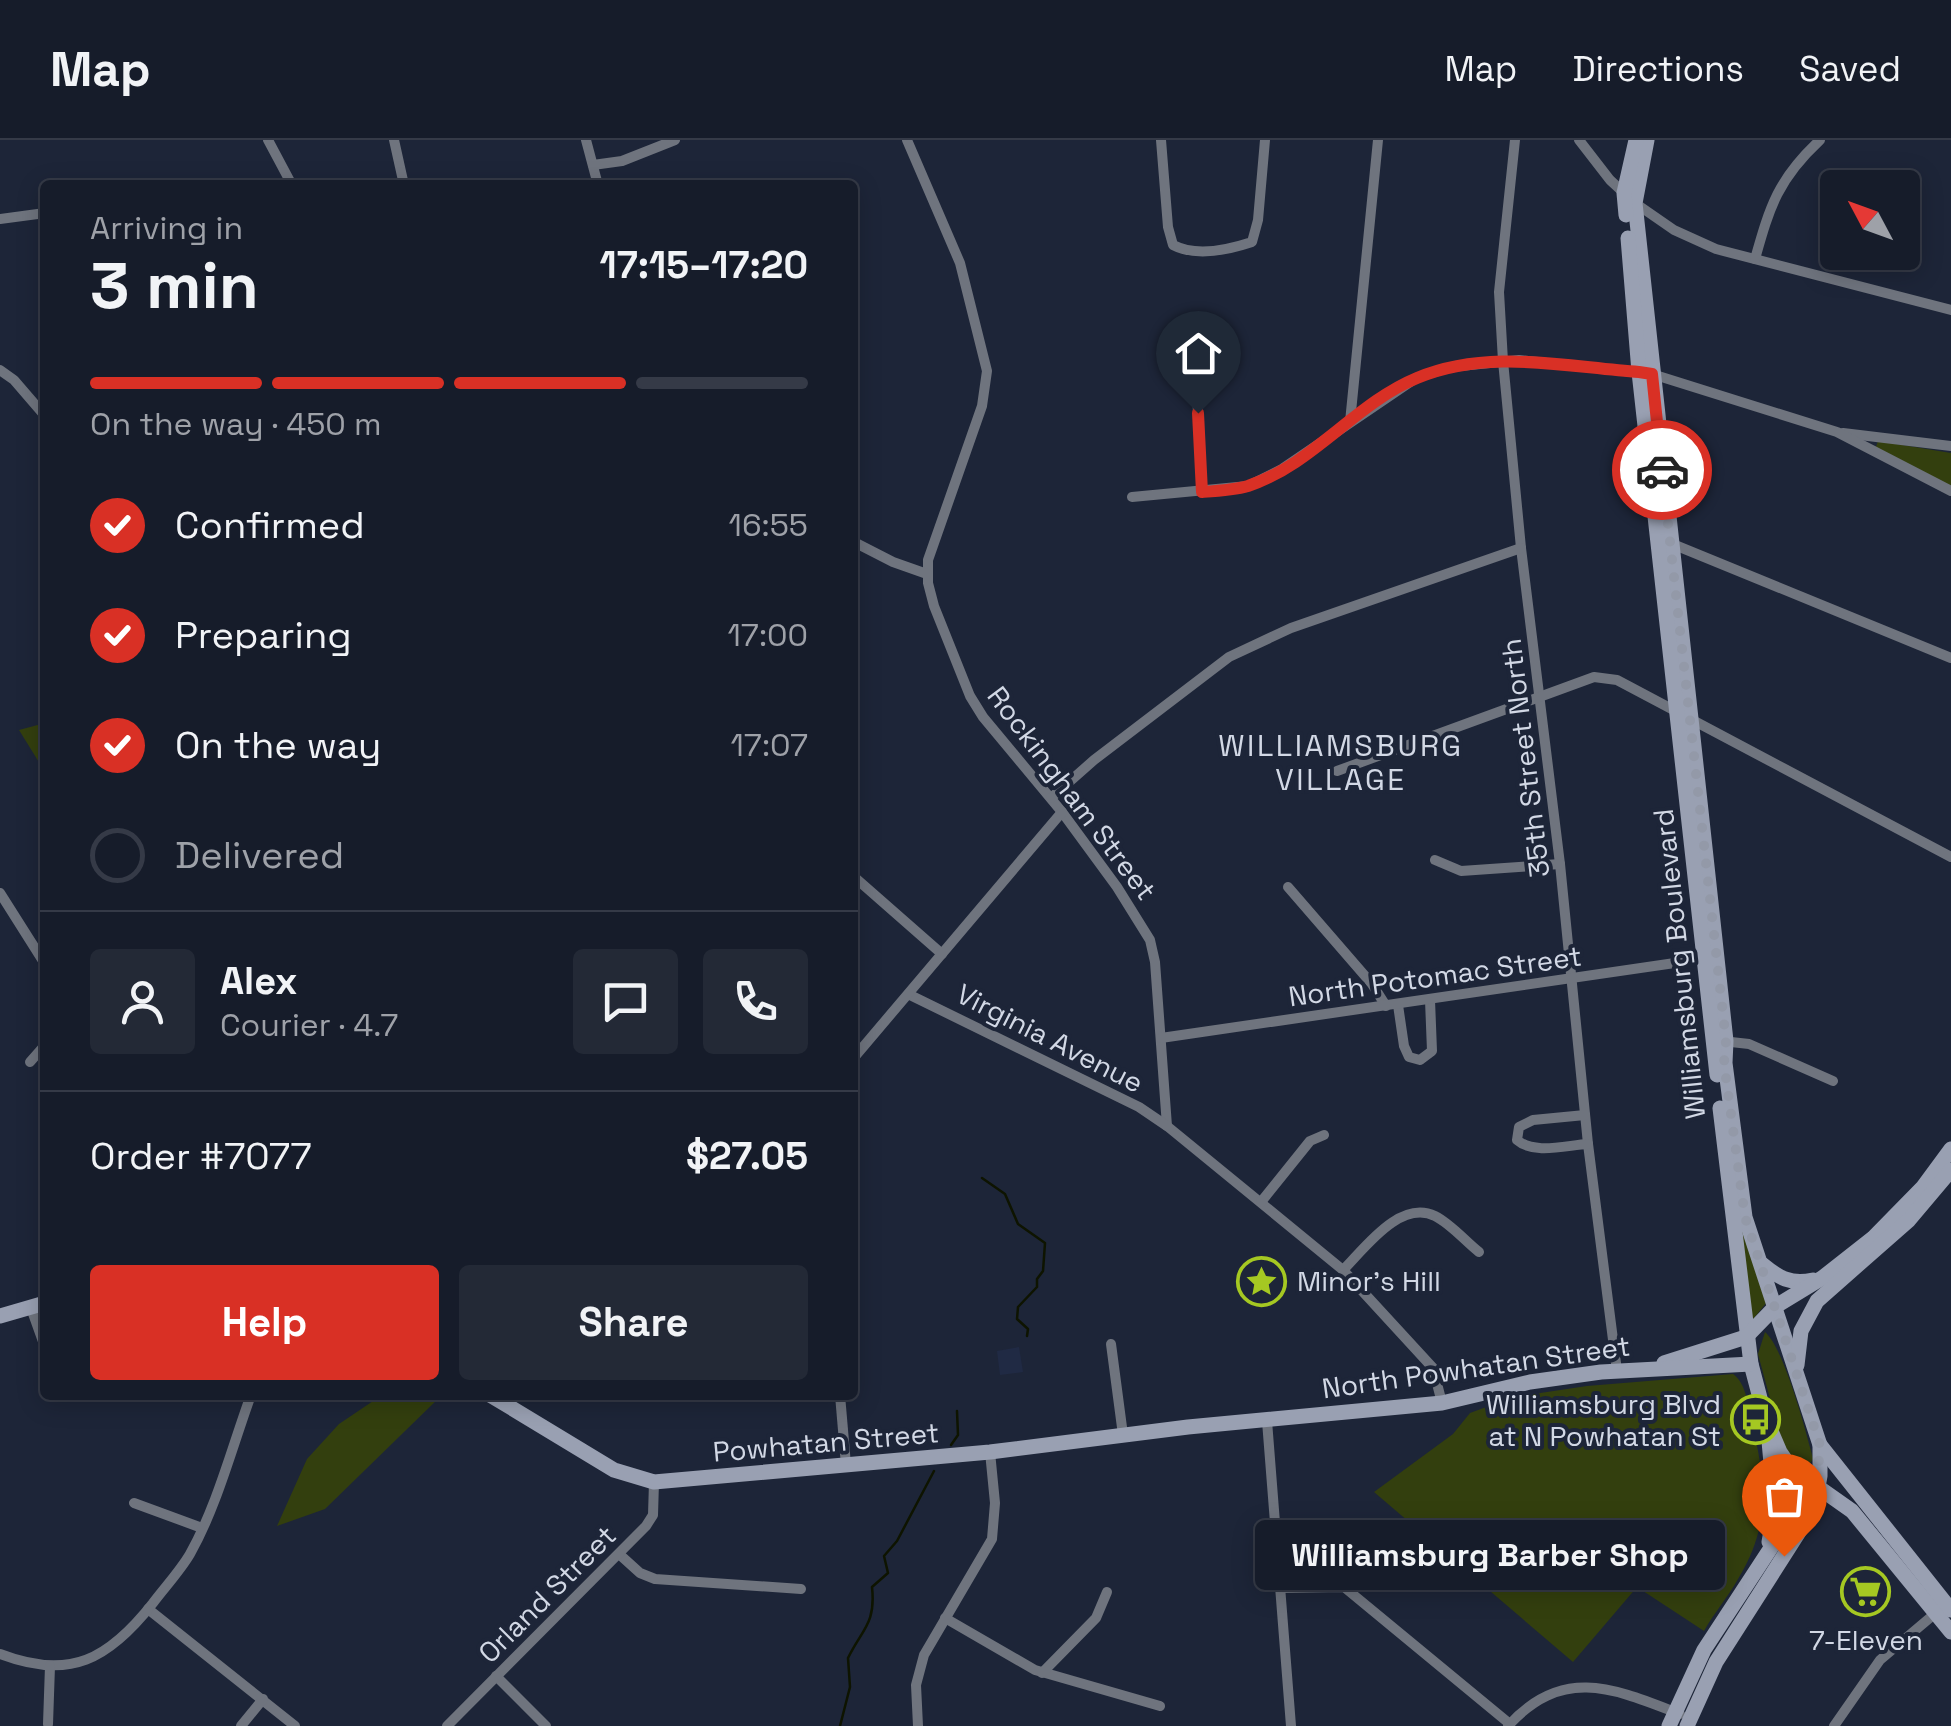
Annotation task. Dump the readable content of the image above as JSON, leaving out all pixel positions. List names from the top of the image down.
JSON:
{
  "streets": {
    "main road": ["Williamsburg Boulevard", "North Powhatan Street", "Powhatan Street"],
    "street": [
      "35th Street North",
      "Rockingham Street",
      "North Potomac Street",
      "Virginia Avenue",
      "Orland Street"
    ]
  },
  "crossings": [
    ["35th Street North", "North Potomac Street"],
    ["35th Street North", "North Powhatan Street"],
    ["Rockingham Street", "North Potomac Street"],
    ["Rockingham Street", "Virginia Avenue"],
    ["Williamsburg Boulevard", "North Potomac Street"],
    ["Williamsburg Boulevard", "North Powhatan Street"],
    ["Virginia Avenue", "North Powhatan Street"],
    ["North Powhatan Street", "Powhatan Street"],
    ["Powhatan Street", "Orland Street"]
  ],
  "districts": ["WILLIAMSBURG VILLAGE"],
  "places": {
    "place": ["Minor's Hill"],
    "bus stop": ["Williamsburg Blvd at N Powhatan St"],
    "other": ["Williamsburg Barber Shop"],
    "supermarket": ["7-Eleven"]
  },
  "north": "top left",
  "page": {
    "header": "Map",
    "nav": ["Map", "Directions", "Saved"],
    "heading": ["3 min", "Arriving in", "17:15–17:20"],
    "panel": [
      "Alex",
      "Courier · 4.7",
      "Order #7077",
      "$27.05"
    ],
    "bar": "On the way · 450 m",
    "list": [
      ["Confirmed", "16:55"],
      ["Preparing", "17:00"],
      ["On the way", "17:07"],
      "Delivered"
    ],
    "buttons": ["Help", "Share"],
    "bubble": "Williamsburg Barber Shop"
  }
}
